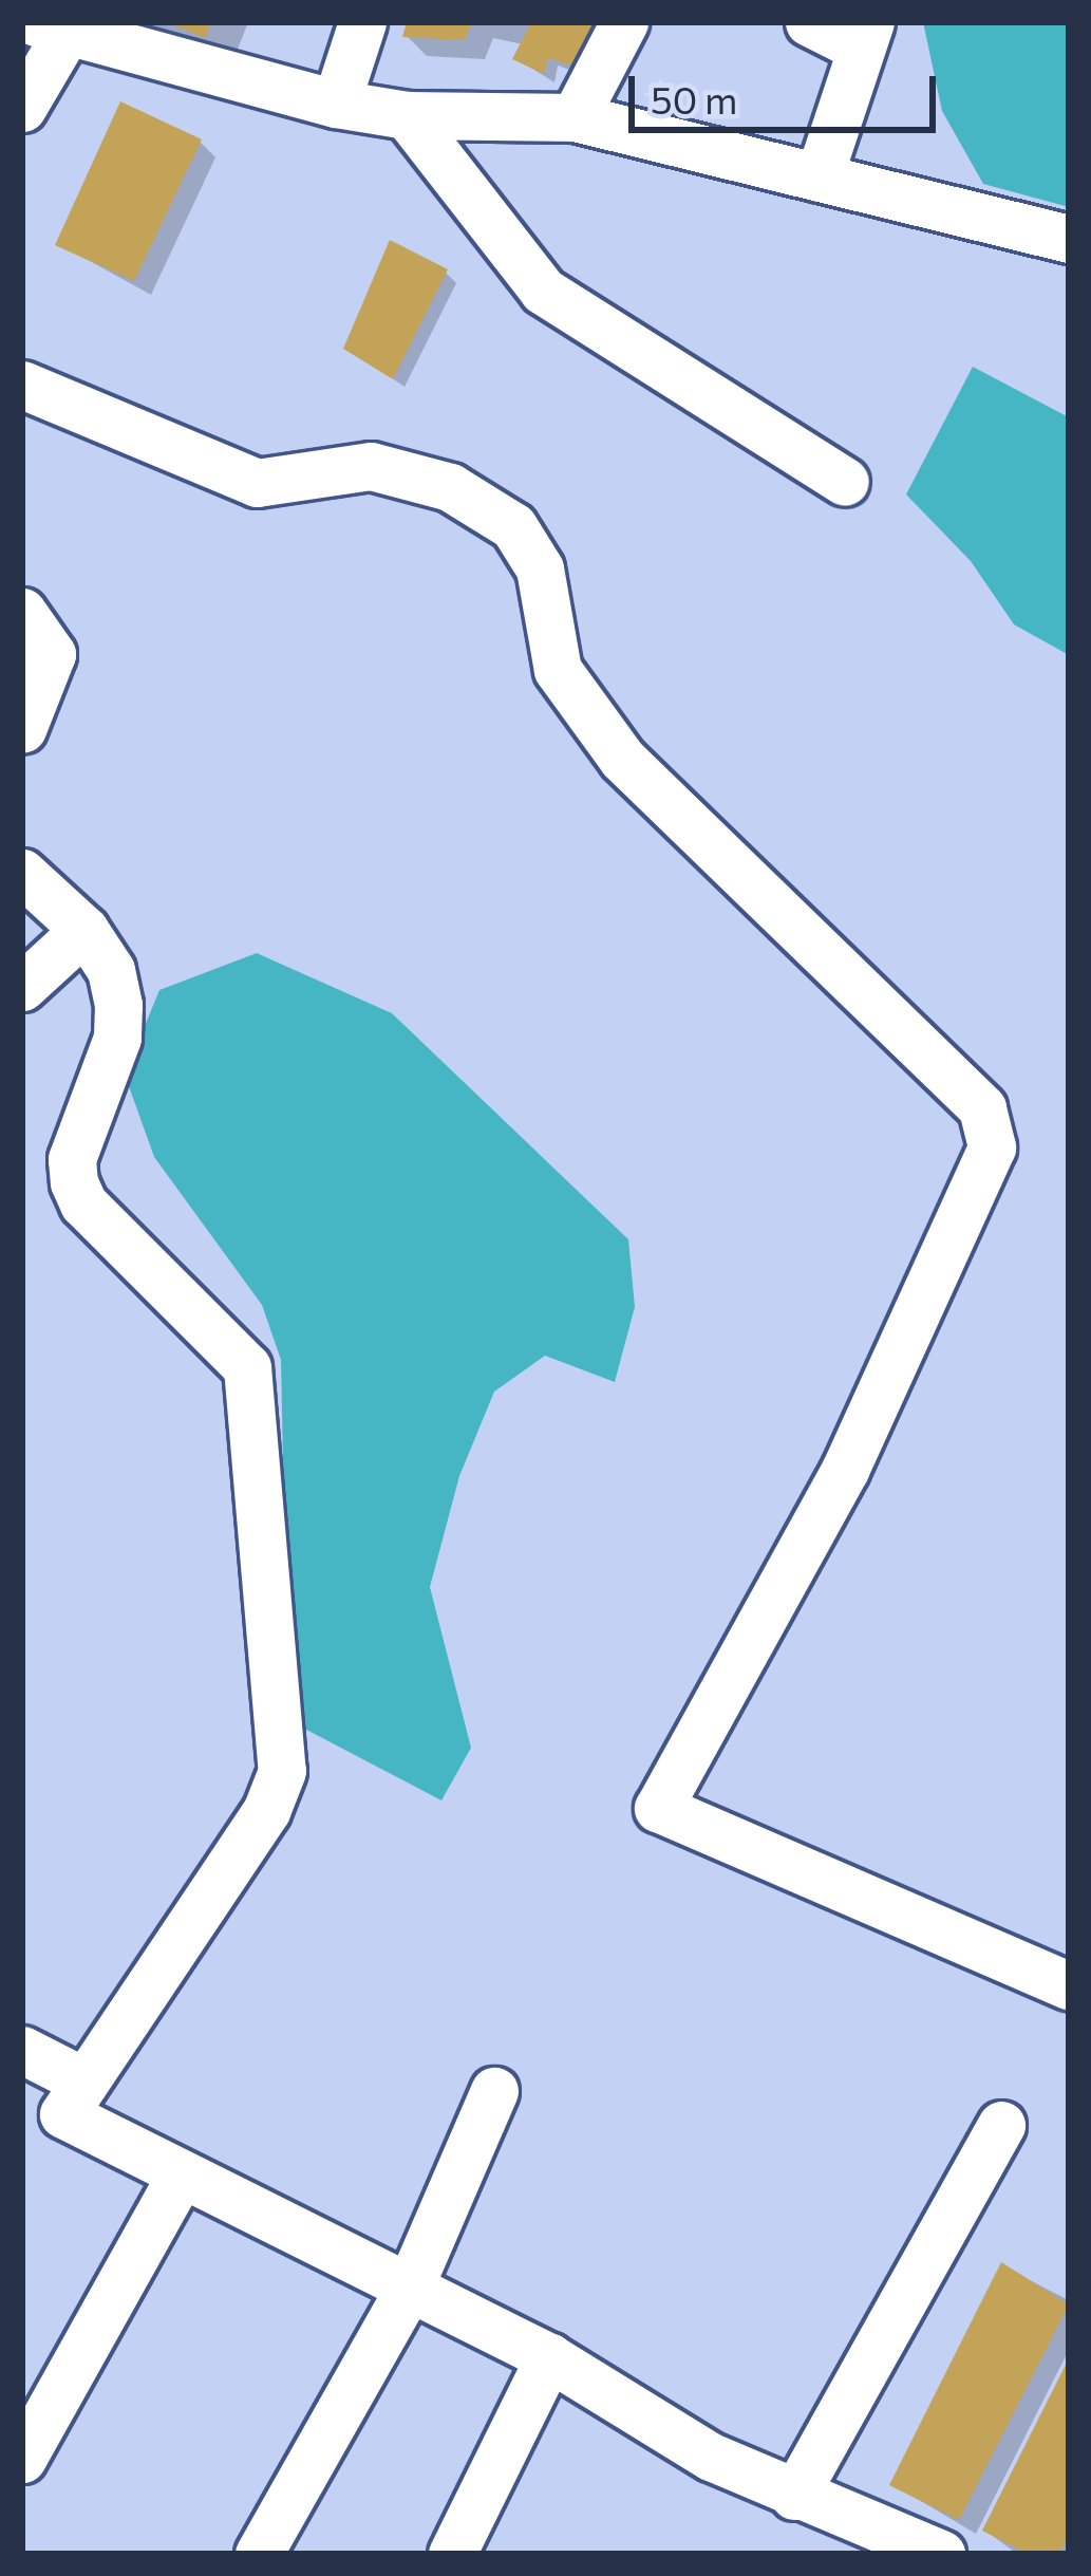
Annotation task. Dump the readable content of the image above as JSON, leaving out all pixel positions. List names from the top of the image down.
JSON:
{
  "scale_bar": "50 m"
}
